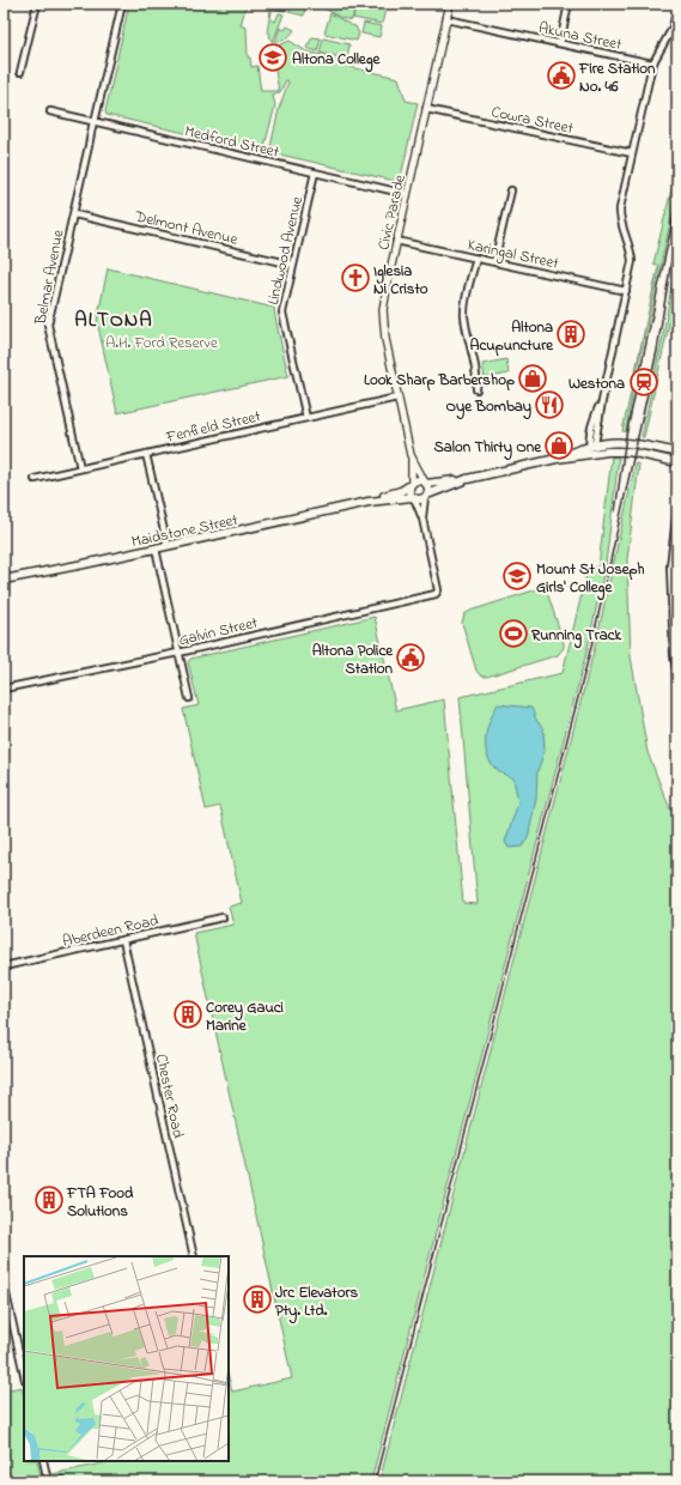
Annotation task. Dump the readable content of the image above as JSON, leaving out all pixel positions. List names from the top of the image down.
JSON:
{
  "streets": {
    "main road": ["Maidstone Street"],
    "street": [
      "Akuna Street",
      "Cowra Street",
      "Medford Street",
      "Civic Parade",
      "Delmont Avenue",
      "Lindwood Avenue",
      "Karingal Street",
      "Belmar Avenue",
      "Fenfield Street",
      "Galvin Street",
      "Aberdeen Road",
      "Chester Road"
    ]
  },
  "crossings": [
    ["Akuna Street", "Civic Parade"],
    ["Cowra Street", "Civic Parade"],
    ["Medford Street", "Civic Parade"],
    ["Medford Street", "Lindwood Avenue"],
    ["Medford Street", "Belmar Avenue"],
    ["Civic Parade", "Karingal Street"],
    ["Civic Parade", "Fenfield Street"],
    ["Civic Parade", "Maidstone Street"],
    ["Delmont Avenue", "Lindwood Avenue"],
    ["Delmont Avenue", "Belmar Avenue"],
    ["Lindwood Avenue", "Fenfield Street"],
    ["Belmar Avenue", "Fenfield Street"],
    ["Aberdeen Road", "Chester Road"]
  ],
  "districts": ["ALTONA"],
  "parks": ["A.H. Ford Reserve"],
  "places": {
    "school or university": ["Altona College", "Mount St Joseph Girls' College"],
    "public building": ["Fire Station No. 46", "Altona Police Station"],
    "church": ["Iglesia Ni Cristo"],
    "building": [
      "Altona Acupuncture",
      "Corey Gauci Marine",
      "FTA Food Solutions",
      "Jrc Elevators Pty. Ltd."
    ],
    "shop": ["Look Sharp Barbershop", "Salon Thirty One"],
    "station": ["Westona"],
    "restaurant": ["Oye Bombay"],
    "sports": ["Running Track"]
  }
}
